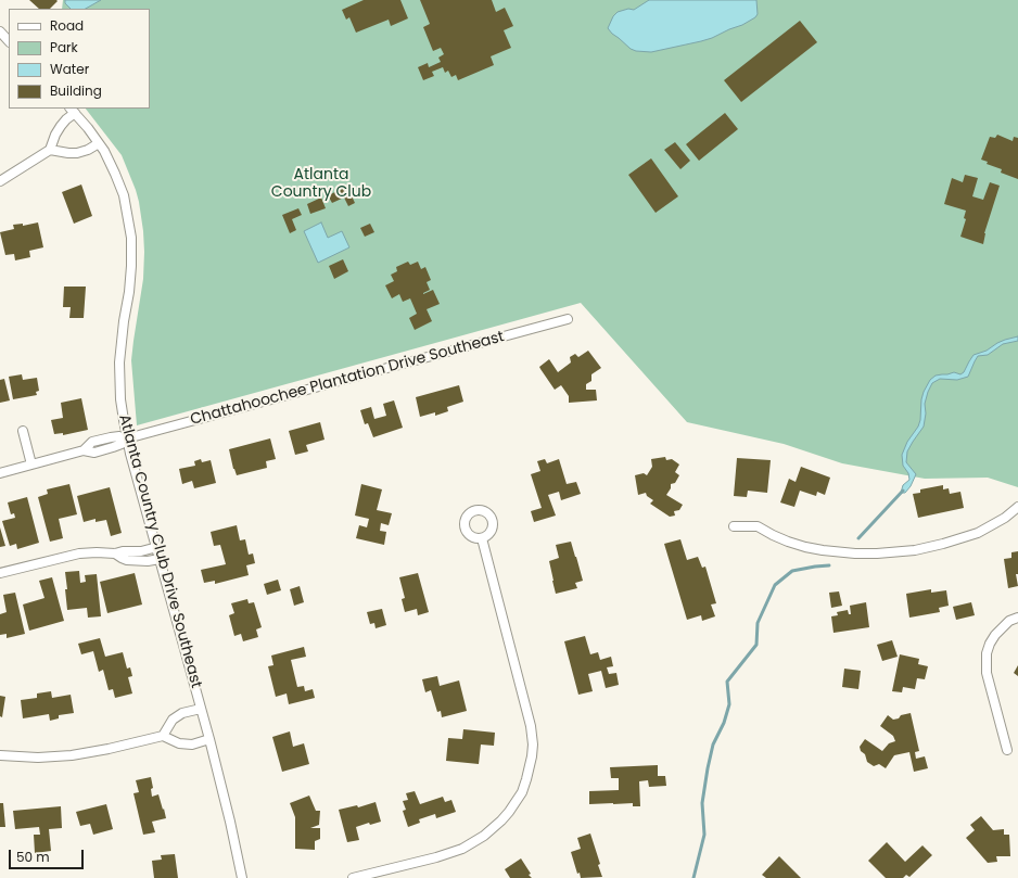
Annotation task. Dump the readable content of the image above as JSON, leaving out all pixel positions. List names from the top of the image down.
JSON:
{
  "streets": {
    "street": ["Chattahoochee Plantation Drive Southeast", "Atlanta Country Club Drive Southeast"]
  },
  "crossings": [
    ["Chattahoochee Plantation Drive Southeast", "Atlanta Country Club Drive Southeast"]
  ],
  "parks": ["Atlanta Country Club"],
  "legend": [
    "Road",
    "Park",
    "Water",
    "Building"
  ],
  "scale_bar": "50 m"
}
